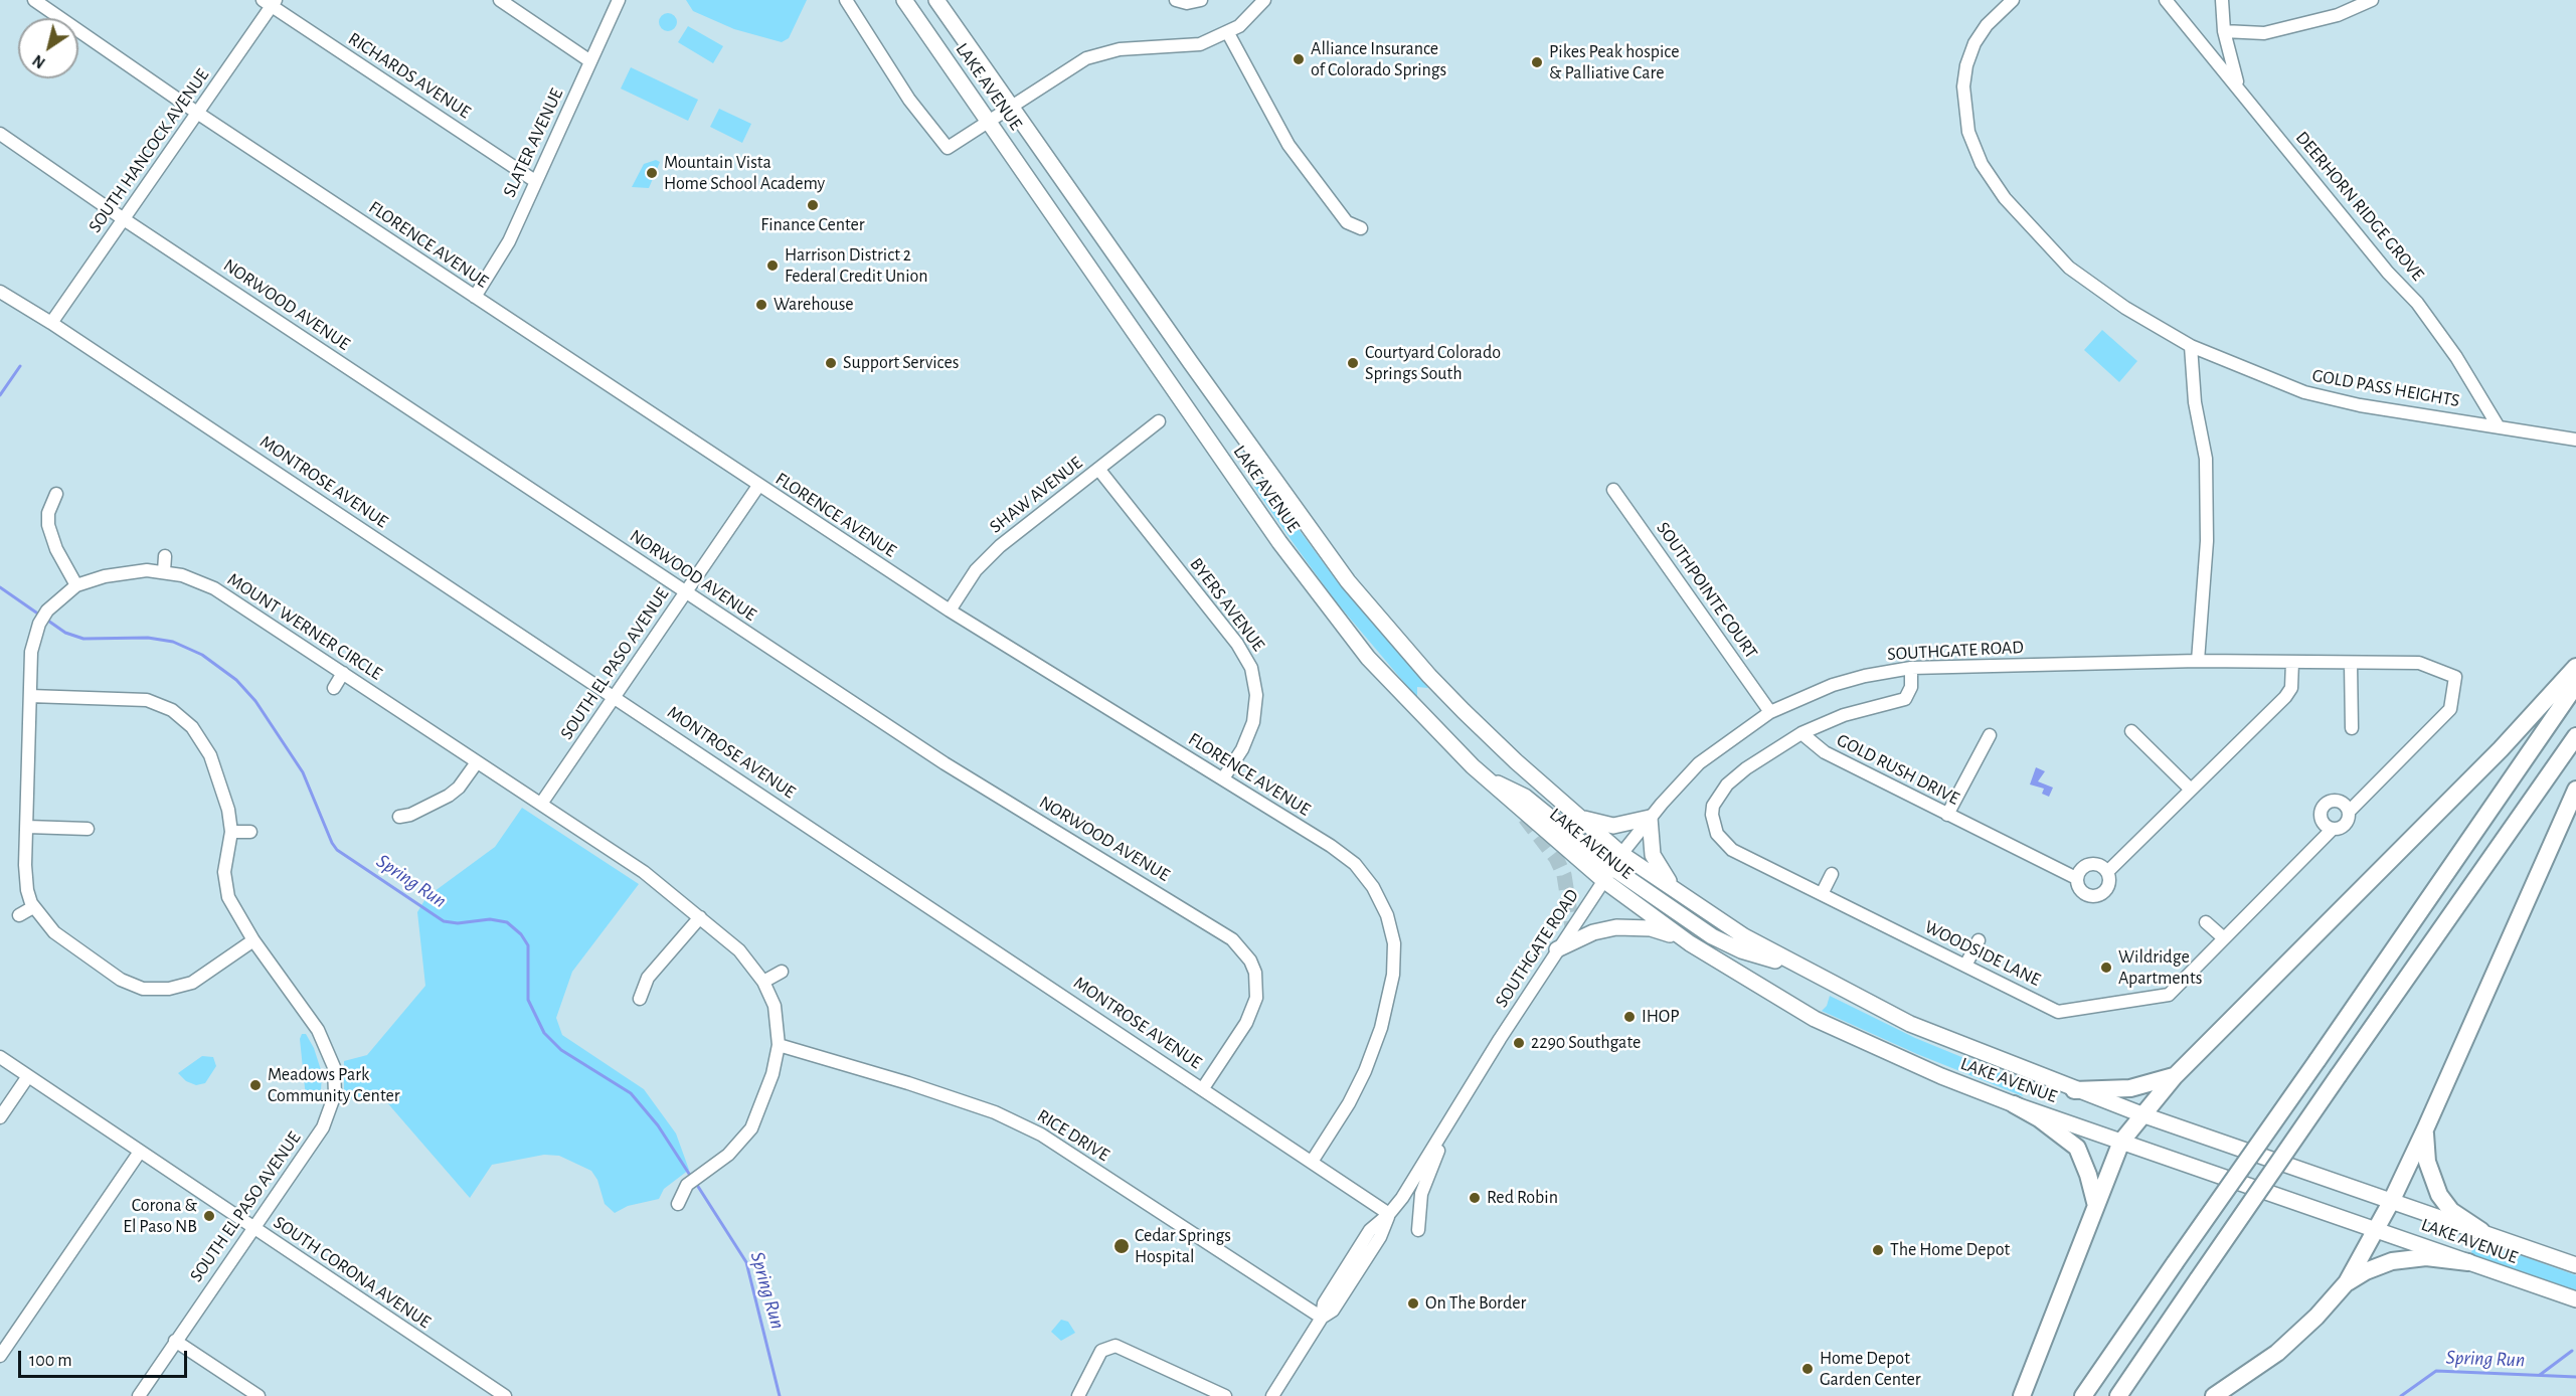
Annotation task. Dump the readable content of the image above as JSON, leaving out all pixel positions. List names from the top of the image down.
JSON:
{
  "streets": {
    "main road": ["LAKE AVENUE"],
    "street": [
      "RICHARDS AVENUE",
      "SLATER AVENUE",
      "SOUTH HANCOCK AVENUE",
      "DEERHORN RIDGE GROVE",
      "FLORENCE AVENUE",
      "NORWOOD AVENUE",
      "GOLD PASS HEIGHTS",
      "MONTROSE AVENUE",
      "SHAW AVENUE",
      "SOUTHPOINTE COURT",
      "BYERS AVENUE",
      "MOUNT WERNER CIRCLE",
      "SOUTHGATE ROAD",
      "SOUTH EL PASO AVENUE",
      "GOLD RUSH DRIVE",
      "WOODSIDE LANE",
      "RICE DRIVE",
      "SOUTH CORONA AVENUE"
    ]
  },
  "crossings": [
    ["RICHARDS AVENUE", "SLATER AVENUE"],
    ["RICHARDS AVENUE", "SOUTH HANCOCK AVENUE"],
    ["LAKE AVENUE", "SOUTHGATE ROAD"],
    ["SLATER AVENUE", "FLORENCE AVENUE"],
    ["SOUTH HANCOCK AVENUE", "FLORENCE AVENUE"],
    ["SOUTH HANCOCK AVENUE", "NORWOOD AVENUE"],
    ["SOUTH HANCOCK AVENUE", "MONTROSE AVENUE"],
    ["DEERHORN RIDGE GROVE", "GOLD PASS HEIGHTS"],
    ["FLORENCE AVENUE", "MONTROSE AVENUE"],
    ["FLORENCE AVENUE", "SHAW AVENUE"],
    ["FLORENCE AVENUE", "BYERS AVENUE"],
    ["FLORENCE AVENUE", "SOUTH EL PASO AVENUE"],
    ["NORWOOD AVENUE", "MONTROSE AVENUE"],
    ["NORWOOD AVENUE", "SOUTH EL PASO AVENUE"],
    ["MONTROSE AVENUE", "SOUTHGATE ROAD"],
    ["MONTROSE AVENUE", "SOUTH EL PASO AVENUE"],
    ["SHAW AVENUE", "BYERS AVENUE"],
    ["SOUTHPOINTE COURT", "SOUTHGATE ROAD"],
    ["MOUNT WERNER CIRCLE", "SOUTH EL PASO AVENUE"],
    ["MOUNT WERNER CIRCLE", "RICE DRIVE"],
    ["SOUTHGATE ROAD", "GOLD RUSH DRIVE"],
    ["SOUTHGATE ROAD", "WOODSIDE LANE"],
    ["SOUTHGATE ROAD", "RICE DRIVE"],
    ["SOUTH EL PASO AVENUE", "SOUTH CORONA AVENUE"],
    ["GOLD RUSH DRIVE", "WOODSIDE LANE"]
  ],
  "water": ["Spring Run"],
  "places": [
    "Alliance Insurance of Colorado Springs",
    "Pikes Peak hospice & Palliative Care",
    "Mountain Vista Home School Academy",
    "Finance Center",
    "Harrison District 2 Federal Credit Union",
    "Warehouse",
    "Support Services",
    "Courtyard Colorado Springs South",
    "Wildridge Apartments",
    "IHOP",
    "2290 Southgate",
    "Meadows Park Community Center",
    "Red Robin",
    "Corona & El Paso NB",
    "Cedar Springs Hospital",
    "The Home Depot",
    "On The Border",
    "Home Depot Garden Center"
  ],
  "scale_bar": "100 m",
  "north": "bottom left"
}
